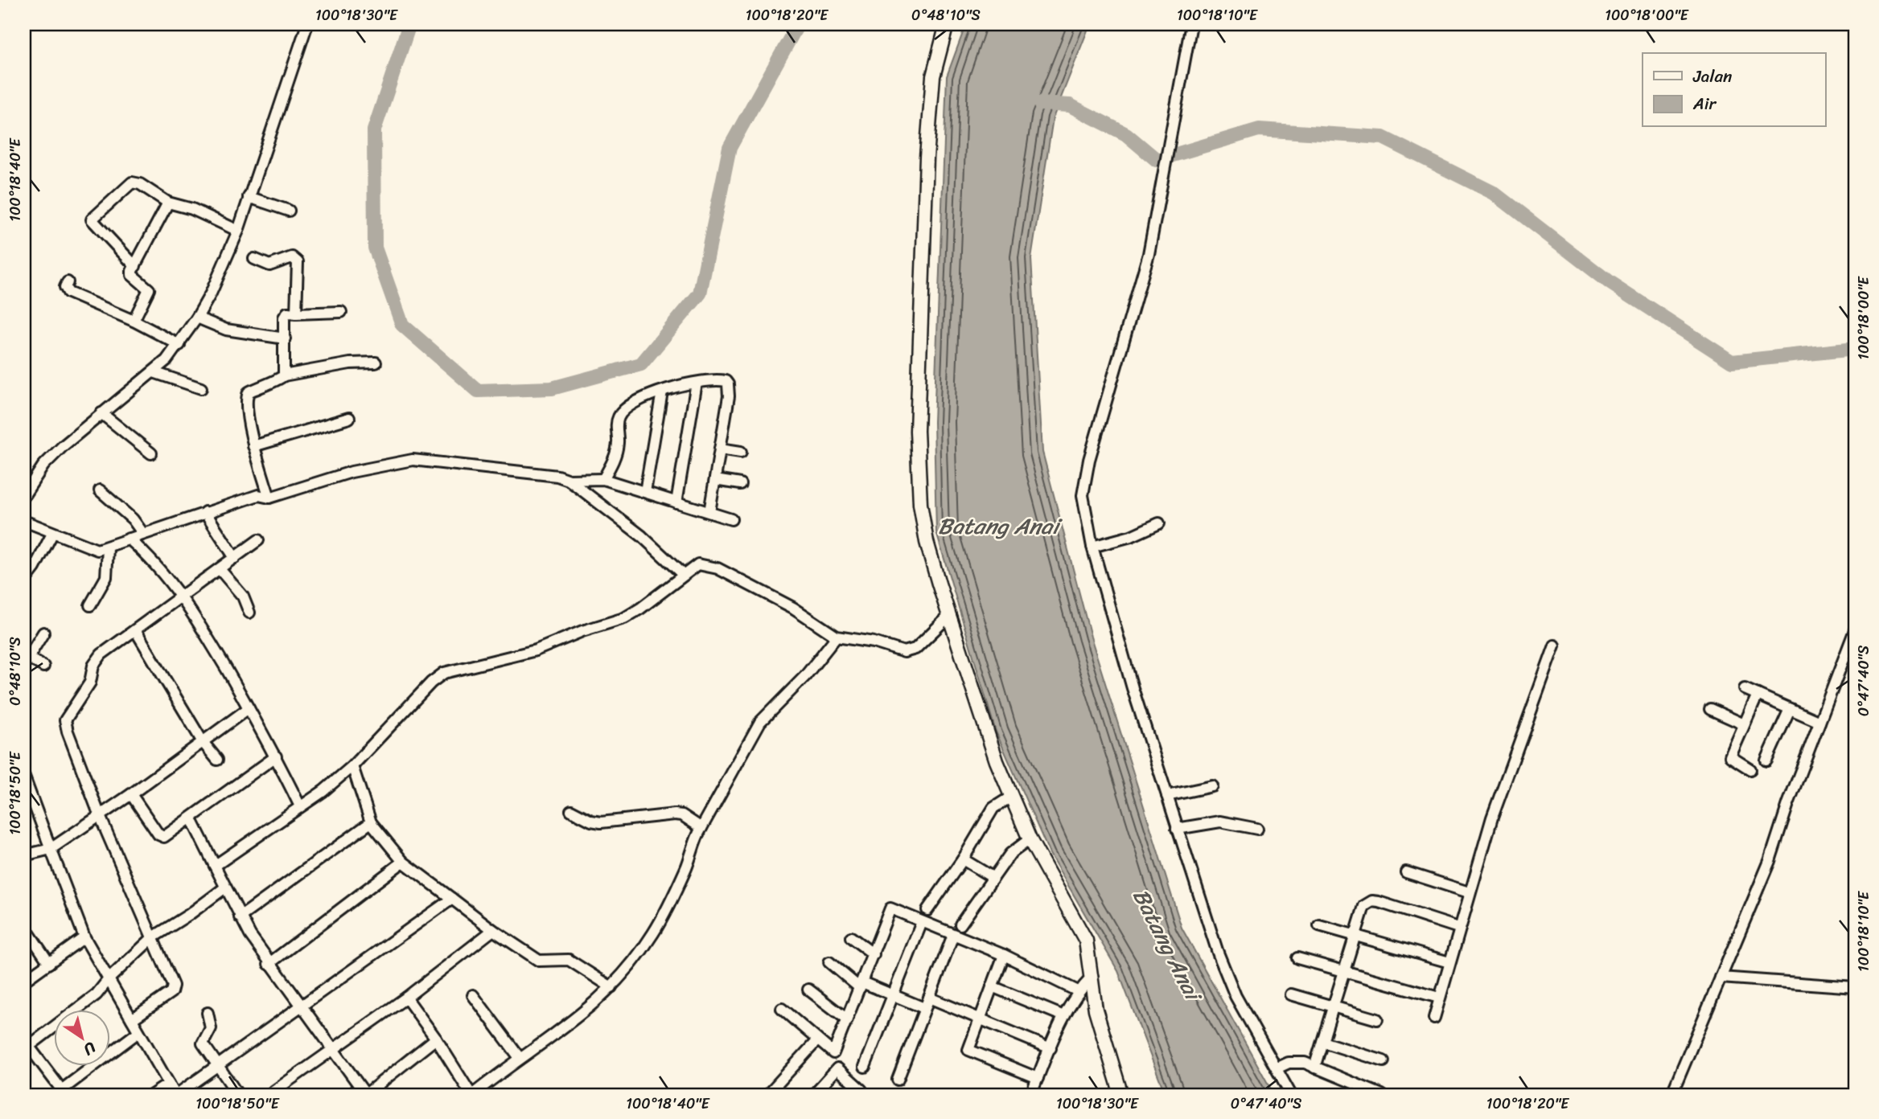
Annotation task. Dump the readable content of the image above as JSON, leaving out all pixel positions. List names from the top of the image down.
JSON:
{
  "water": ["Batang Anai"],
  "legend": ["Jalan", "Air"],
  "north": "bottom right",
  "coordinates": [
    "100°18'30\"E",
    "100°18'20\"E",
    "0°48'10\"S",
    "100°18'10\"E",
    "100°18'00\"E",
    "100°18'40\"E",
    "0°47'40\"S",
    "100°18'50\"E"
  ]
}
